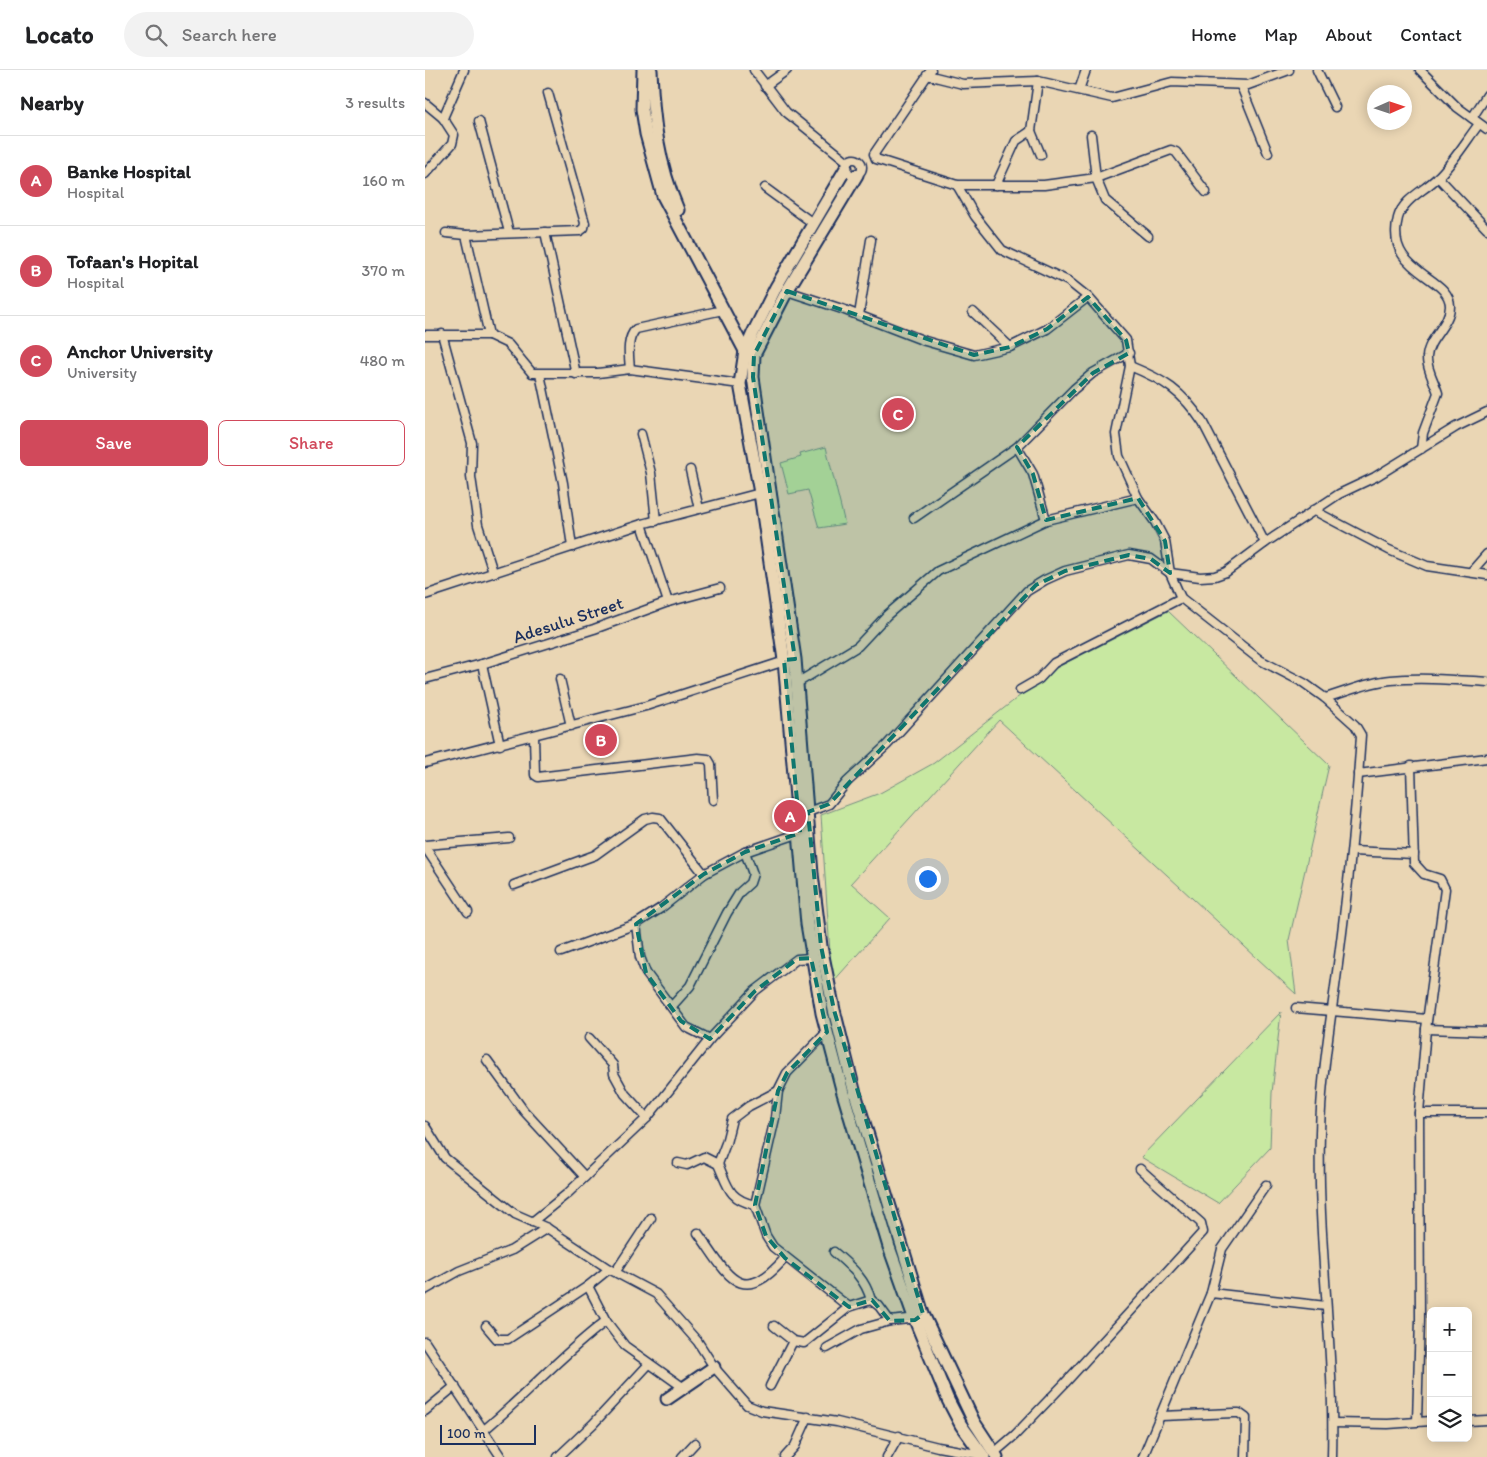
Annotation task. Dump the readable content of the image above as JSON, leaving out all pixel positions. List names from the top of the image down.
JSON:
{
  "streets": {
    "street": ["Adesulu Street"]
  },
  "scale_bar": "100 m",
  "north": "right",
  "page": {
    "header": "Locato",
    "search": "Search here",
    "nav": [
      "Home",
      "Map",
      "About",
      "Contact"
    ],
    "heading": ["Nearby", "3 results"],
    "list": [
      {
        "mark": "A",
        "name": "Banke Hospital",
        "note": "Hospital",
        "value": "160 m"
      },
      {
        "mark": "B",
        "name": "Tofaan's Hopital",
        "note": "Hospital",
        "value": "370 m"
      },
      {
        "mark": "C",
        "name": "Anchor University",
        "note": "University",
        "value": "480 m"
      }
    ],
    "pins": ["C", "B", "A"],
    "buttons": ["Save", "Share"],
    "map_buttons": ["+", "−"],
    "scale": "100 m"
  }
}
